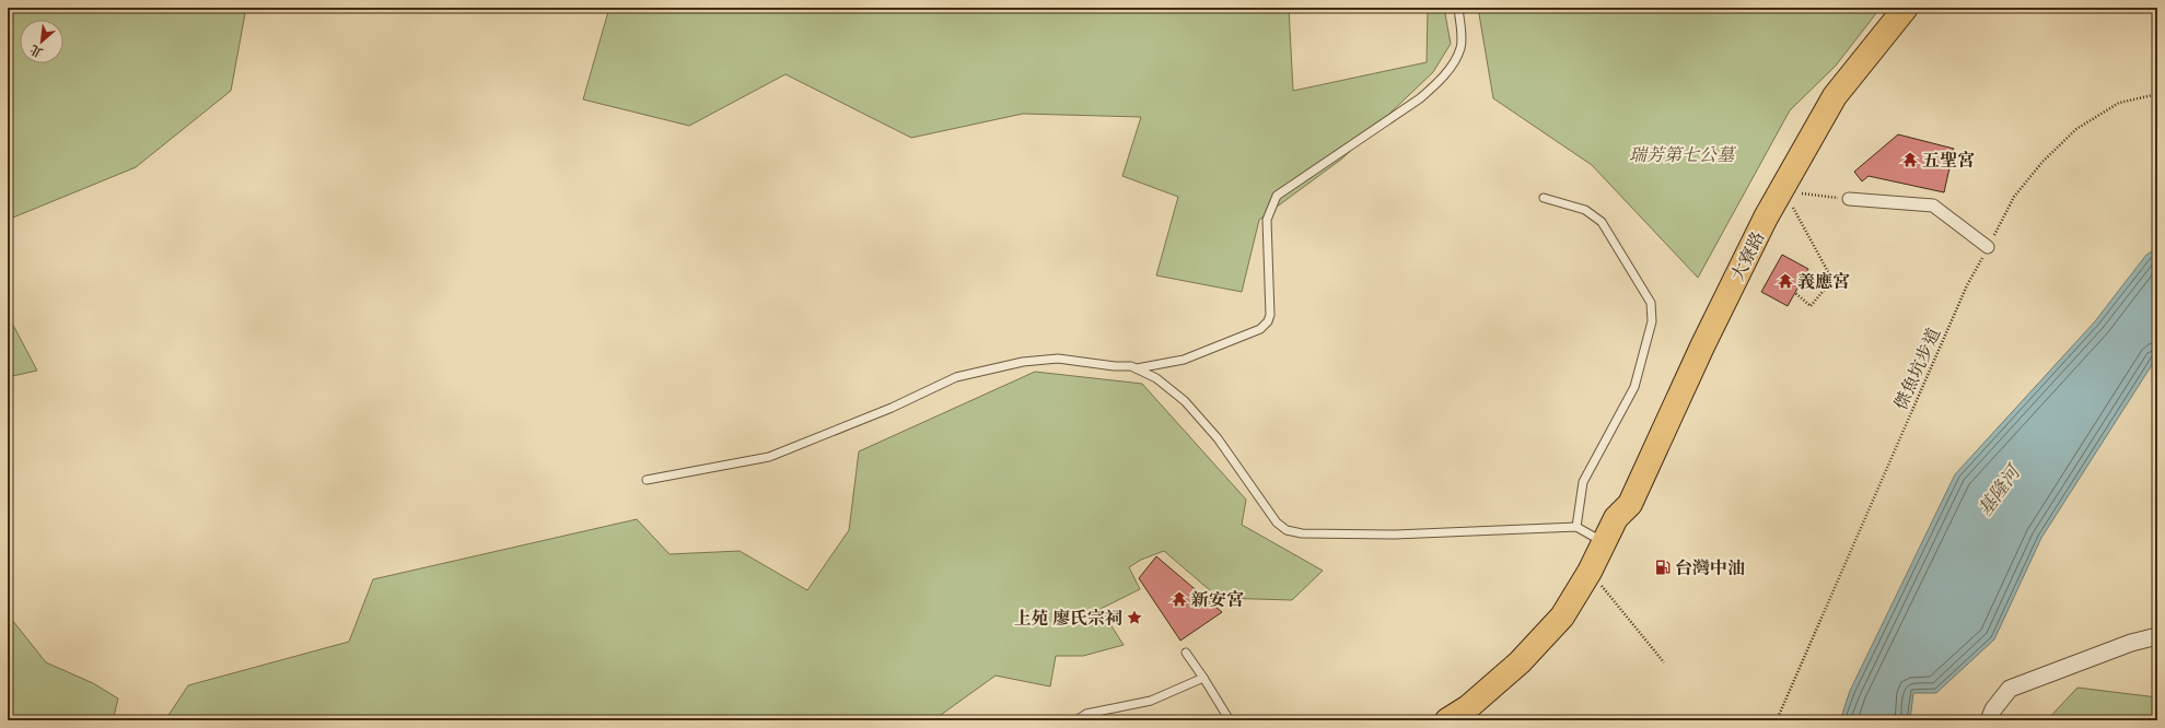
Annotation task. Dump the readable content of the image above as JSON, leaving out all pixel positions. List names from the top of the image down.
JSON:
{
  "streets": {
    "main road": ["大寮路"],
    "path": ["傑魚坑步道"]
  },
  "water": ["基隆河"],
  "parks": ["瑞芳第七公墓"],
  "places": {
    "temple": ["五聖宮", "義應宮", "新安宮"],
    "fuel station": ["台灣中油"],
    "place": ["上苑 廖氏宗祠"]
  },
  "north": "bottom left"
}
